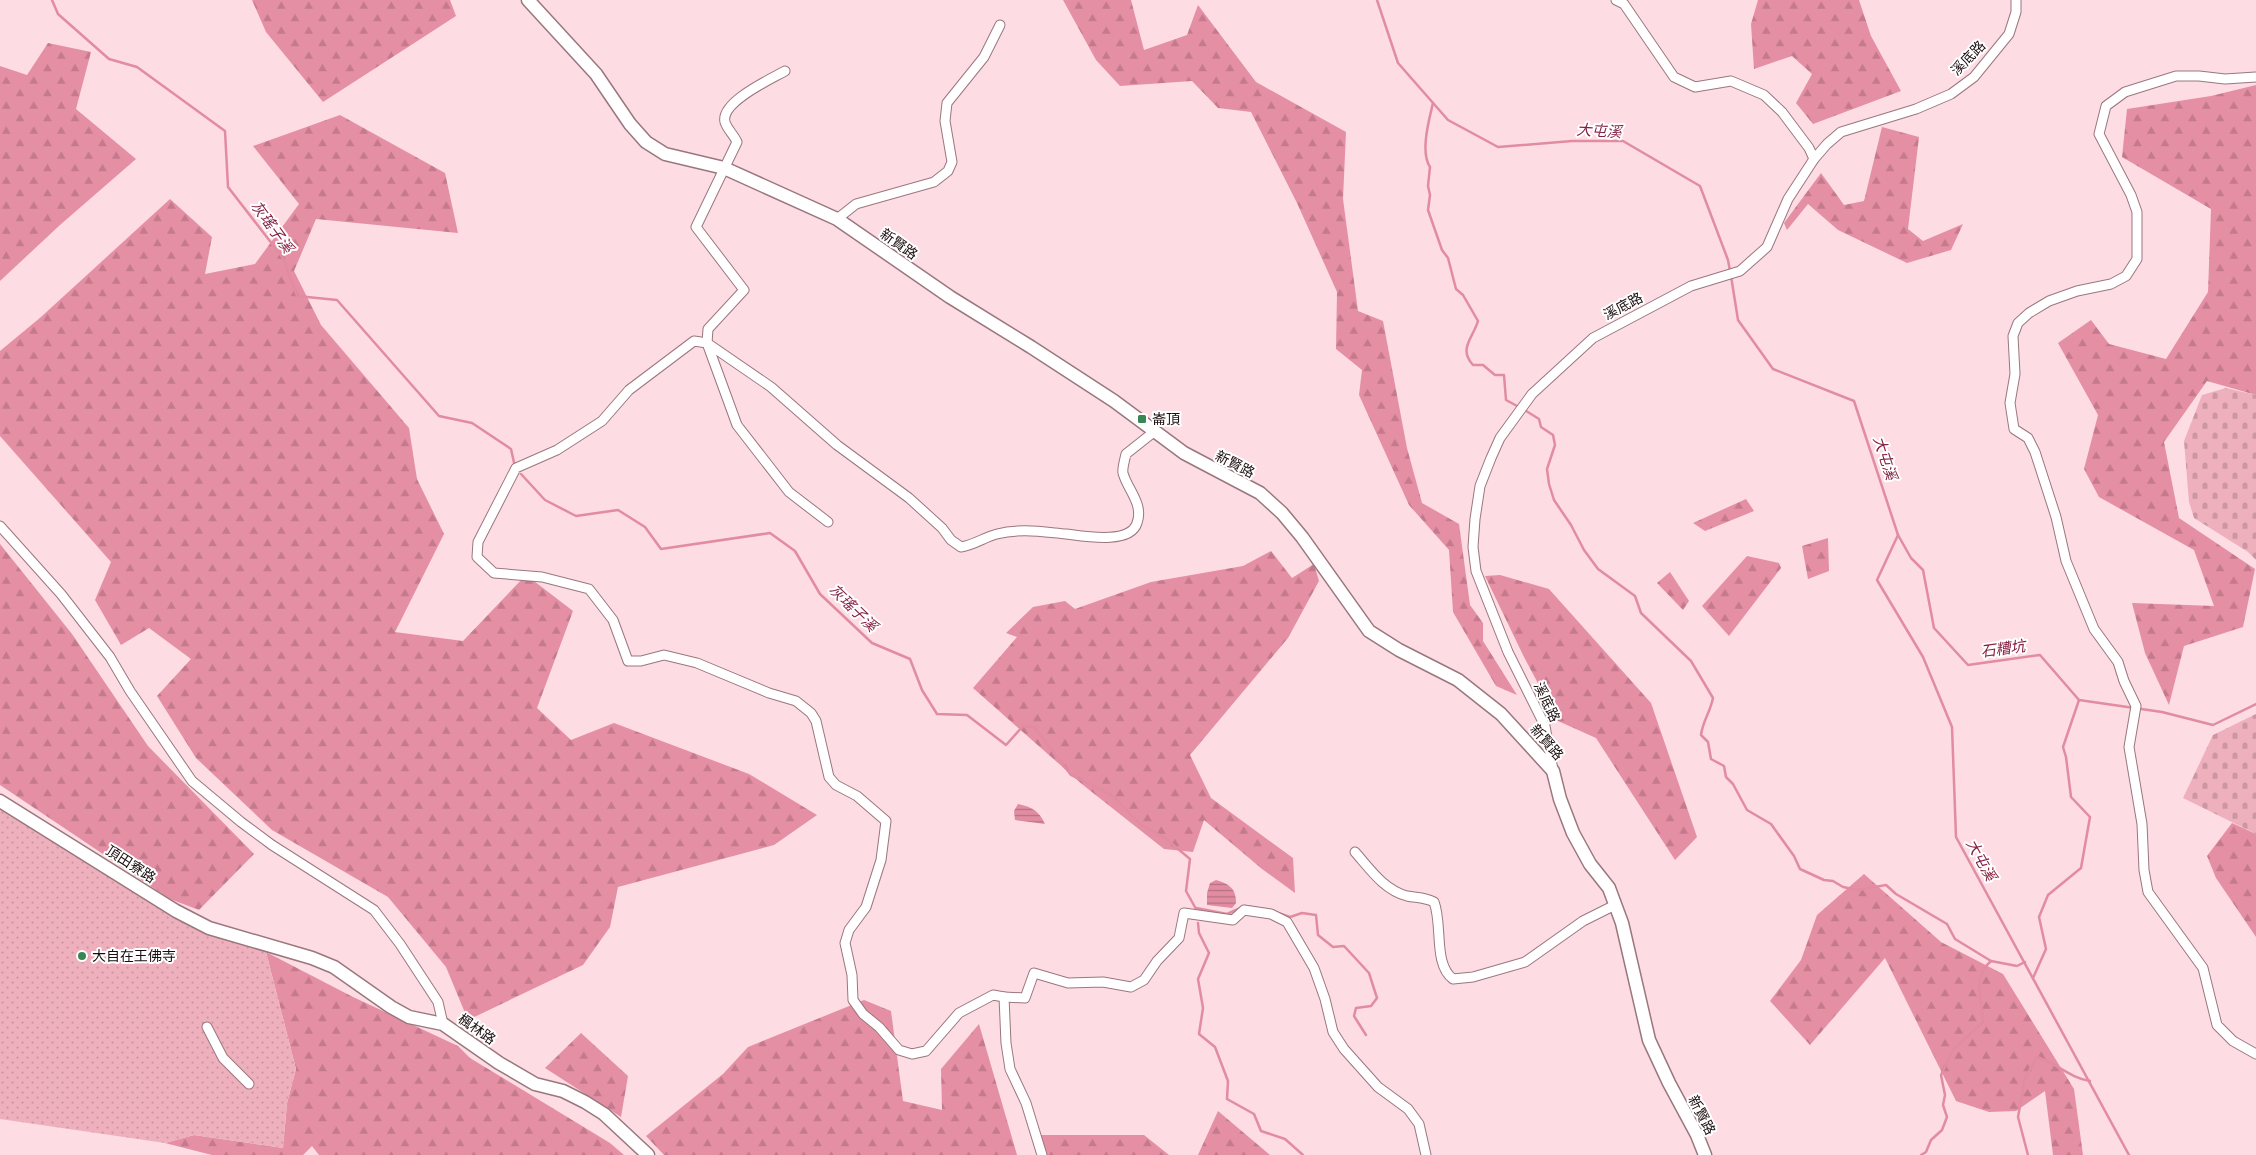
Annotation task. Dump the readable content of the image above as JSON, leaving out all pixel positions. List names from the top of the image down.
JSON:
{
  "streets": {
    "street": [
      "溪底路",
      "新賢路",
      "頂田寮路",
      "楓林路"
    ]
  },
  "crossings": [
    ["溪底路", "新賢路"],
    ["頂田寮路", "楓林路"]
  ],
  "water": ["大屯溪", "灰瑤子溪", "石糟坑"],
  "places": {
    "transit": ["崙頂"],
    "other": ["大自在王佛寺"]
  }
}
